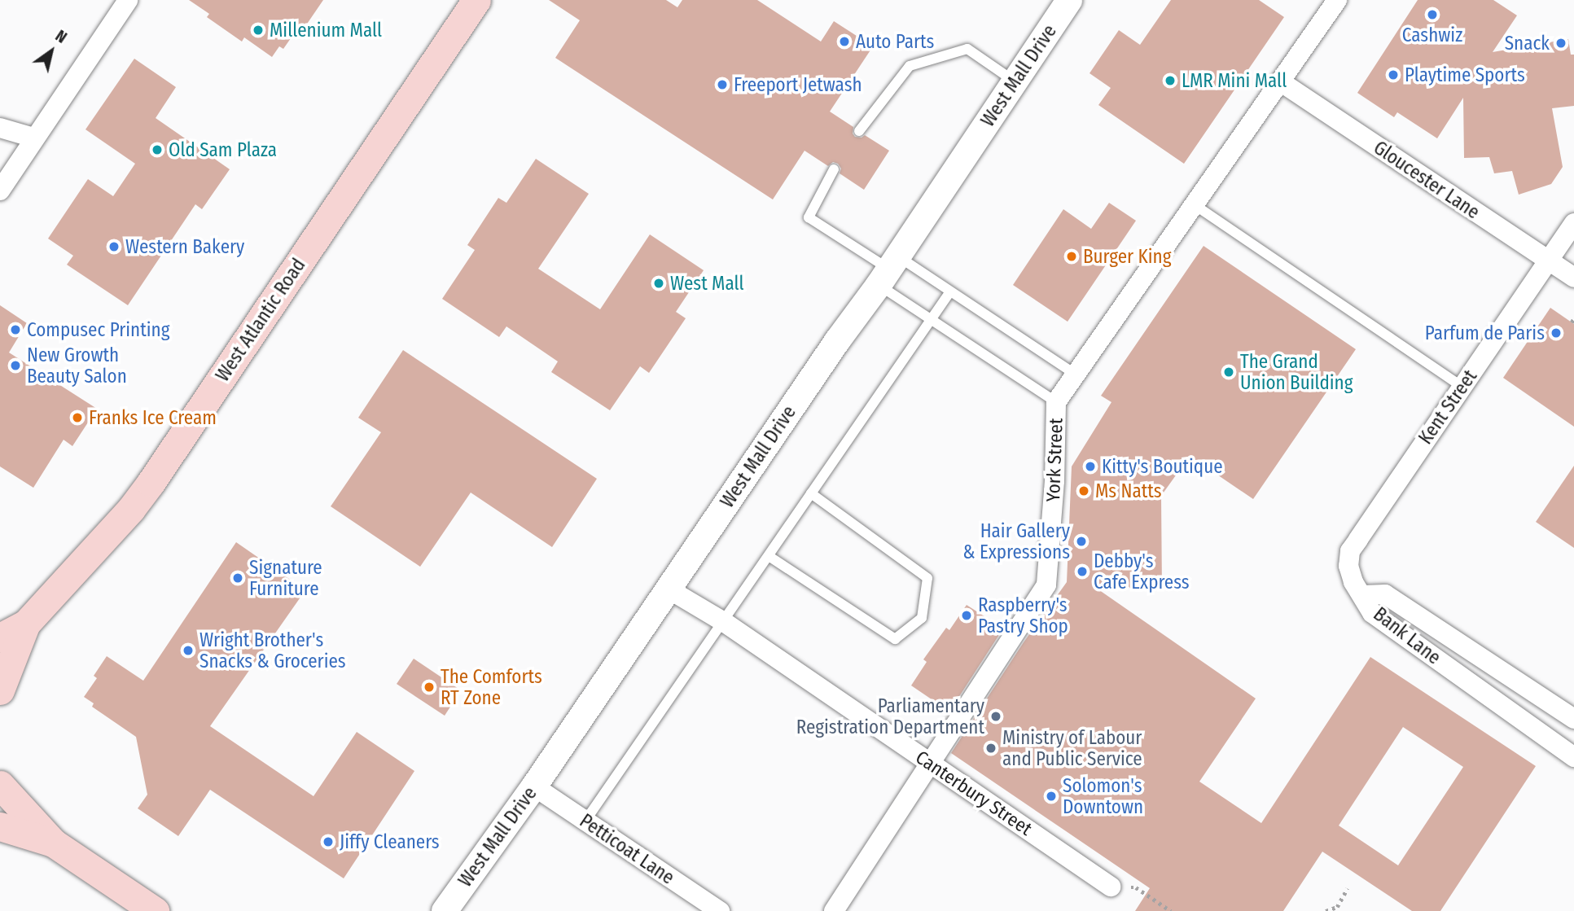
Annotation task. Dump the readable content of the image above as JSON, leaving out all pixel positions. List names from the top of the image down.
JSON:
{
  "streets": {
    "main road": ["West Atlantic Road"],
    "street": [
      "West Mall Drive",
      "Gloucester Lane",
      "Kent Street",
      "York Street",
      "Bank Lane",
      "Canterbury Street",
      "Petticoat Lane"
    ]
  },
  "crossings": [
    ["West Mall Drive", "Canterbury Street"],
    ["West Mall Drive", "Petticoat Lane"],
    ["Gloucester Lane", "Kent Street"],
    ["Gloucester Lane", "York Street"],
    ["Kent Street", "Bank Lane"],
    ["York Street", "Canterbury Street"]
  ],
  "places": [
    "Cashwiz",
    "Millenium Mall",
    "Auto Parts",
    "Snack",
    "Playtime Sports",
    "LMR Mini Mall",
    "Freeport Jetwash",
    "Old Sam Plaza",
    "Western Bakery",
    "Burger King",
    "West Mall",
    "Compusec Printing",
    "Parfum de Paris",
    "New Growth Beauty Salon",
    "The Grand Union Building",
    "Franks Ice Cream",
    "Kitty's Boutique",
    "Ms Natts",
    "Hair Gallery & Expressions",
    "Debby's Cafe Express",
    "Signature Furniture",
    "Raspberry's Pastry Shop",
    "Wright Brother's Snacks & Groceries",
    "The Comforts RT Zone",
    "Parliamentary Registration Department",
    "Ministry of Labour and Public Service",
    "Solomon's Downtown",
    "Jiffy Cleaners"
  ],
  "north": "top right"
}
